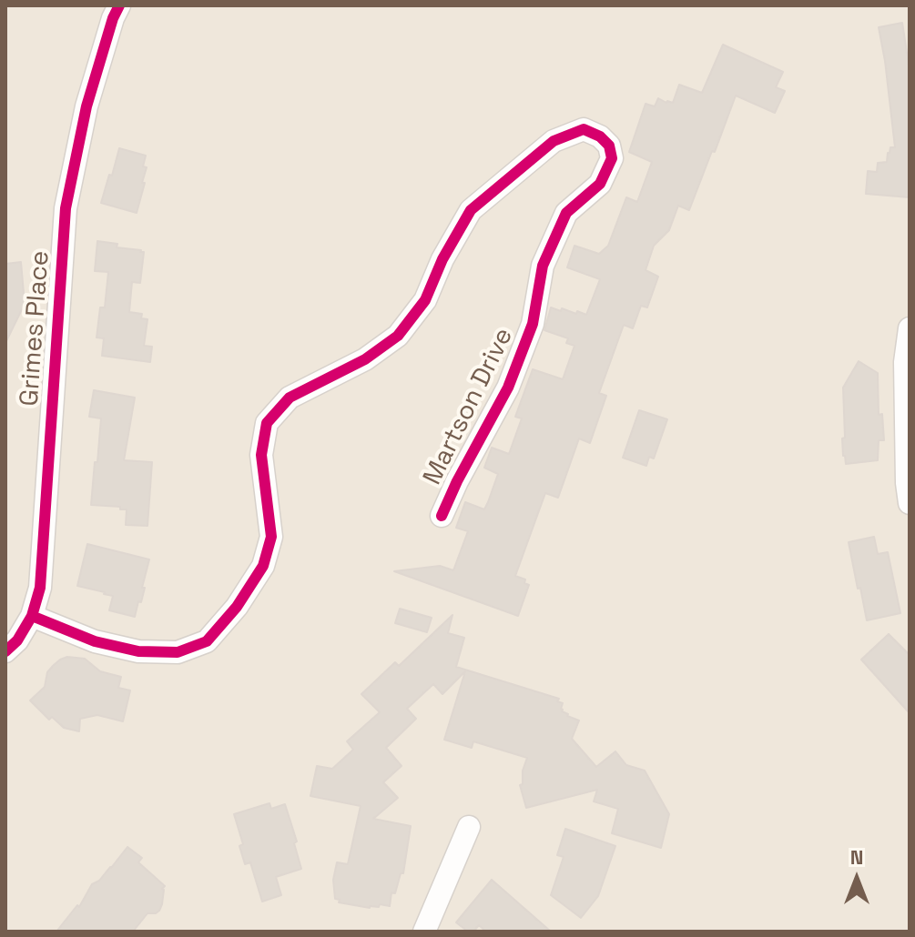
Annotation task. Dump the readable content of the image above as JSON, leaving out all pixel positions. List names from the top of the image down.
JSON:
{
  "streets": {
    "street": ["Grimes Place", "Martson Drive"]
  },
  "crossings": [
    ["Grimes Place", "Martson Drive"]
  ],
  "north": "top"
}
